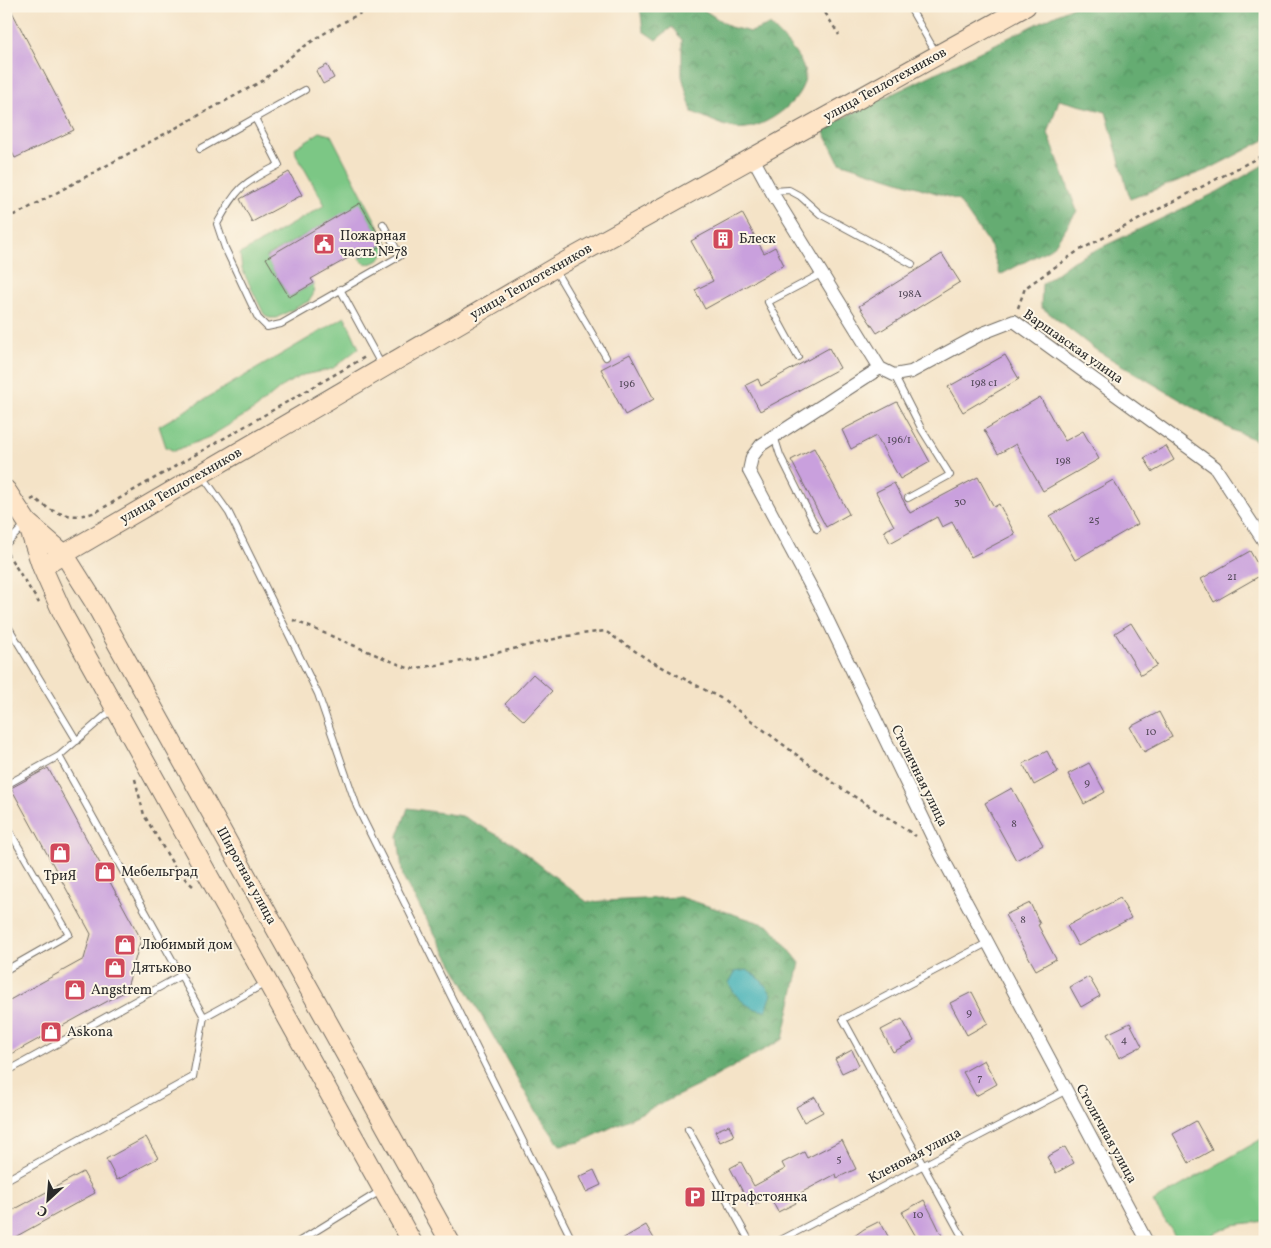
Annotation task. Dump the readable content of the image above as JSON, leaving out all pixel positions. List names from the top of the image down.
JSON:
{
  "streets": {
    "main road": ["улица Теплотехников", "Широтная улица"],
    "street": ["Варшавская улица", "Столичная улица"],
    "lane": ["Кленовая улица"]
  },
  "crossings": [
    ["улица Теплотехников", "Широтная улица"],
    ["Столичная улица", "Кленовая улица"]
  ],
  "places": {
    "building": ["Блеск"],
    "public building": ["Пожарная часть №78"],
    "shop": [
      "ТриЯ",
      "Мебельград",
      "Любимый дом",
      "Дятьково",
      "Angstrem",
      "Askona"
    ],
    "parking": ["Штрафстоянка"]
  },
  "house_numbers": [
    "198А",
    "198 с1",
    "196",
    "196/1",
    "198",
    "30",
    "25",
    "21",
    "10",
    "9",
    "8",
    "8",
    "9",
    "4",
    "7",
    "5",
    "10"
  ],
  "north": "bottom left"
}
